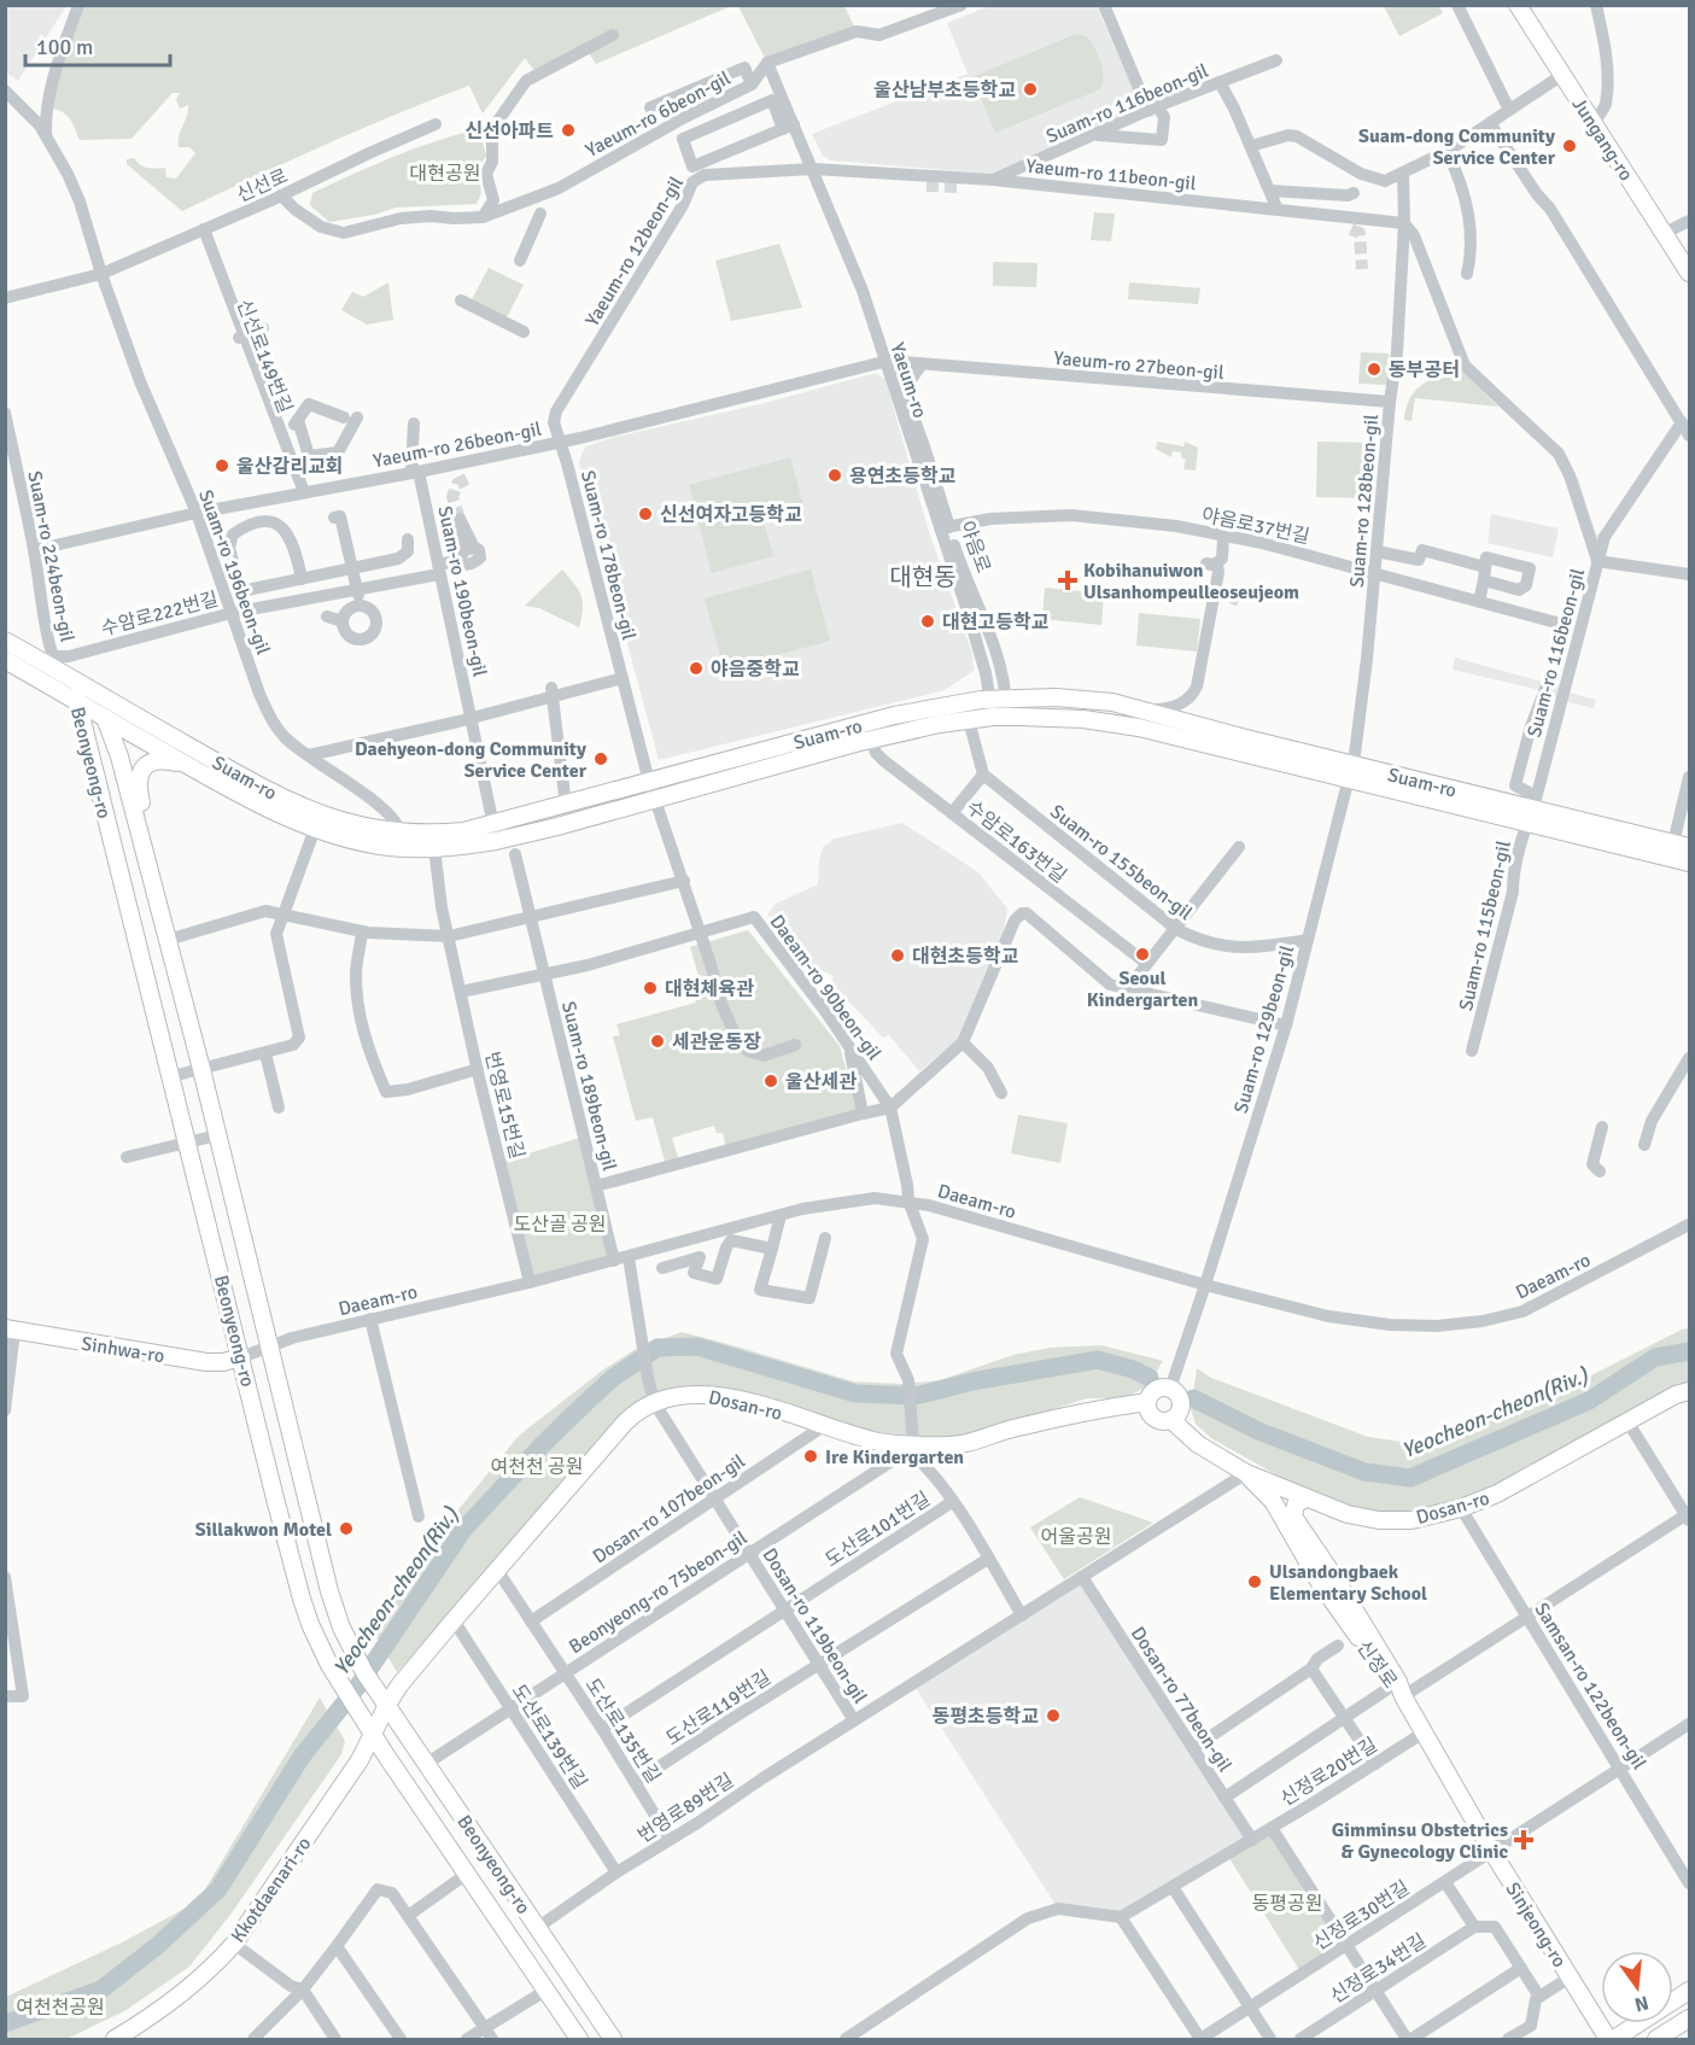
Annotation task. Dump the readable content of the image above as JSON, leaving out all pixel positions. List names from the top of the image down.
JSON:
{
  "streets": {
    "main road": [
      "Jungang-ro",
      "Suam-ro",
      "Beonyeong-ro",
      "Sinhwa-ro",
      "Dosan-ro",
      "신정로",
      "Kkotdaenari-ro",
      "Sinjeong-ro"
    ],
    "street": [
      "Suam-ro 116beon-gil",
      "Yaeum-ro 6beon-gil",
      "Yaeum-ro 11beon-gil",
      "신선로",
      "Yaeum-ro 12beon-gil",
      "신선로149번길",
      "Yaeum-ro 27beon-gil",
      "Yaeum-ro",
      "Yaeum-ro 26beon-gil",
      "Suam-ro 128beon-gil",
      "야음로37번길",
      "야음로",
      "Suam-ro 178beon-gil",
      "Suam-ro 224beon-gil",
      "Suam-ro 196beon-gil",
      "Suam-ro 190beon-gil",
      "수암로222번길",
      "수암로163번길",
      "Suam-ro 155beon-gil",
      "Suam-ro 115beon-gil",
      "Daeam-ro 90beon-gil",
      "Suam-ro 129beon-gil",
      "Suam-ro 189beon-gil",
      "번영로15번길",
      "Daeam-ro",
      "Dosan-ro 107beon-gil",
      "도산로101번길",
      "Beonyeong-ro 75beon-gil",
      "Dosan-ro 119beon-gil",
      "Samsan-ro 122beon-gil",
      "Dosan-ro 77beon-gil",
      "도산로119번길",
      "도산로135번길",
      "도산로139번길",
      "신정로20번길",
      "번영로89번길",
      "신정로30번길",
      "신정로34번길"
    ]
  },
  "crossings": [
    ["Suam-ro 116beon-gil", "Yaeum-ro 11beon-gil"],
    ["Suam-ro 116beon-gil", "Suam-ro 128beon-gil"],
    ["Suam-ro 116beon-gil", "Suam-ro"],
    ["Suam-ro 116beon-gil", "Suam-ro 115beon-gil"],
    ["Yaeum-ro 6beon-gil", "Yaeum-ro"],
    ["Yaeum-ro 11beon-gil", "Yaeum-ro 12beon-gil"],
    ["Yaeum-ro 11beon-gil", "Yaeum-ro"],
    ["Yaeum-ro 11beon-gil", "Suam-ro 128beon-gil"],
    ["신선로", "신선로149번길"],
    ["신선로", "Suam-ro 196beon-gil"],
    ["Yaeum-ro 12beon-gil", "Yaeum-ro"],
    ["Yaeum-ro 12beon-gil", "Yaeum-ro 26beon-gil"],
    ["Yaeum-ro 12beon-gil", "Suam-ro 178beon-gil"],
    ["신선로149번길", "Yaeum-ro 26beon-gil"],
    ["Yaeum-ro 27beon-gil", "Yaeum-ro"],
    ["Yaeum-ro 27beon-gil", "Yaeum-ro 26beon-gil"],
    ["Yaeum-ro 27beon-gil", "Suam-ro 128beon-gil"],
    ["Yaeum-ro 27beon-gil", "야음로"],
    ["Yaeum-ro", "Yaeum-ro 26beon-gil"],
    ["Yaeum-ro", "야음로37번길"],
    ["Yaeum-ro", "야음로"],
    ["Yaeum-ro 26beon-gil", "야음로"],
    ["Yaeum-ro 26beon-gil", "Suam-ro 178beon-gil"],
    ["Yaeum-ro 26beon-gil", "Suam-ro 224beon-gil"],
    ["Yaeum-ro 26beon-gil", "Suam-ro 196beon-gil"],
    ["Yaeum-ro 26beon-gil", "Suam-ro 190beon-gil"],
    ["Suam-ro 128beon-gil", "야음로37번길"],
    ["Suam-ro 128beon-gil", "Suam-ro"],
    ["Suam-ro 128beon-gil", "Suam-ro 129beon-gil"],
    ["야음로37번길", "야음로"],
    ["야음로", "Suam-ro"],
    ["Suam-ro 178beon-gil", "Suam-ro"],
    ["Suam-ro 224beon-gil", "수암로222번길"],
    ["Suam-ro 224beon-gil", "Suam-ro"],
    ["Suam-ro 224beon-gil", "Beonyeong-ro"],
    ["Suam-ro 196beon-gil", "수암로222번길"],
    ["Suam-ro 196beon-gil", "Suam-ro"],
    ["Suam-ro 190beon-gil", "수암로222번길"],
    ["Suam-ro 190beon-gil", "Suam-ro"],
    ["수암로222번길", "Suam-ro"],
    ["Suam-ro", "Beonyeong-ro"],
    ["Suam-ro", "수암로163번길"],
    ["Suam-ro", "Suam-ro 115beon-gil"],
    ["Suam-ro", "Suam-ro 129beon-gil"],
    ["Suam-ro", "Suam-ro 189beon-gil"],
    ["Suam-ro", "번영로15번길"],
    ["Beonyeong-ro", "Daeam-ro"],
    ["Beonyeong-ro", "Sinhwa-ro"],
    ["Beonyeong-ro", "Dosan-ro"],
    ["Beonyeong-ro", "Beonyeong-ro 75beon-gil"],
    ["Beonyeong-ro", "번영로89번길"],
    ["Beonyeong-ro", "Kkotdaenari-ro"],
    ["Suam-ro 155beon-gil", "Suam-ro 129beon-gil"],
    ["Daeam-ro 90beon-gil", "Suam-ro 189beon-gil"],
    ["Daeam-ro 90beon-gil", "번영로15번길"],
    ["Daeam-ro 90beon-gil", "Daeam-ro"],
    ["Daeam-ro 90beon-gil", "Dosan-ro"],
    ["Daeam-ro 90beon-gil", "Beonyeong-ro 75beon-gil"],
    ["Suam-ro 129beon-gil", "Daeam-ro"],
    ["Suam-ro 129beon-gil", "Dosan-ro"],
    ["Suam-ro 189beon-gil", "Daeam-ro"],
    ["번영로15번길", "Daeam-ro"],
    ["Daeam-ro", "Sinhwa-ro"],
    ["Daeam-ro", "Dosan-ro 119beon-gil"],
    ["Dosan-ro", "Dosan-ro 107beon-gil"],
    ["Dosan-ro", "Beonyeong-ro 75beon-gil"],
    ["Dosan-ro", "Dosan-ro 119beon-gil"],
    ["Dosan-ro", "신정로"],
    ["Dosan-ro", "Samsan-ro 122beon-gil"],
    ["Dosan-ro", "도산로135번길"],
    ["Dosan-ro", "도산로139번길"],
    ["Dosan-ro", "Kkotdaenari-ro"],
    ["Dosan-ro 107beon-gil", "Dosan-ro 119beon-gil"],
    ["Dosan-ro 107beon-gil", "도산로135번길"],
    ["도산로101번길", "Dosan-ro 119beon-gil"],
    ["Beonyeong-ro 75beon-gil", "Dosan-ro 119beon-gil"],
    ["Beonyeong-ro 75beon-gil", "도산로135번길"],
    ["Beonyeong-ro 75beon-gil", "도산로139번길"],
    ["Dosan-ro 119beon-gil", "도산로119번길"],
    ["Dosan-ro 119beon-gil", "번영로89번길"],
    ["신정로", "Sinjeong-ro"],
    ["Samsan-ro 122beon-gil", "신정로30번길"],
    ["Dosan-ro 77beon-gil", "신정로20번길"],
    ["도산로119번길", "도산로135번길"],
    ["도산로135번길", "번영로89번길"],
    ["도산로139번길", "번영로89번길"],
    ["신정로20번길", "Sinjeong-ro"],
    ["신정로30번길", "Sinjeong-ro"]
  ],
  "districts": ["대현동"],
  "water": ["Yeocheon-cheon(Riv.)"],
  "parks": [
    "대현공원",
    "도산골 공원",
    "여천천 공원",
    "어울공원",
    "동평공원",
    "여천천공원"
  ],
  "places": {
    "other": [
      "울산남부초등학교",
      "신선아파트",
      "Suam-dong Community Service Center",
      "동부공터",
      "울산감리교회",
      "용연초등학교",
      "신선여자고등학교",
      "대현고등학교",
      "야음중학교",
      "Daehyeon-dong Community Service Center",
      "Seoul Kindergarten",
      "대현초등학교",
      "대현체육관",
      "세관운동장",
      "울산세관",
      "Ire Kindergarten",
      "Sillakwon Motel",
      "Ulsandongbaek Elementary School",
      "동평초등학교"
    ],
    "health": ["Kobihanuiwon Ulsanhompeulleoseujeom", "Gimminsu Obstetrics & Gynecology Clinic"]
  },
  "scale_bar": "100 m",
  "north": "bottom"
}
